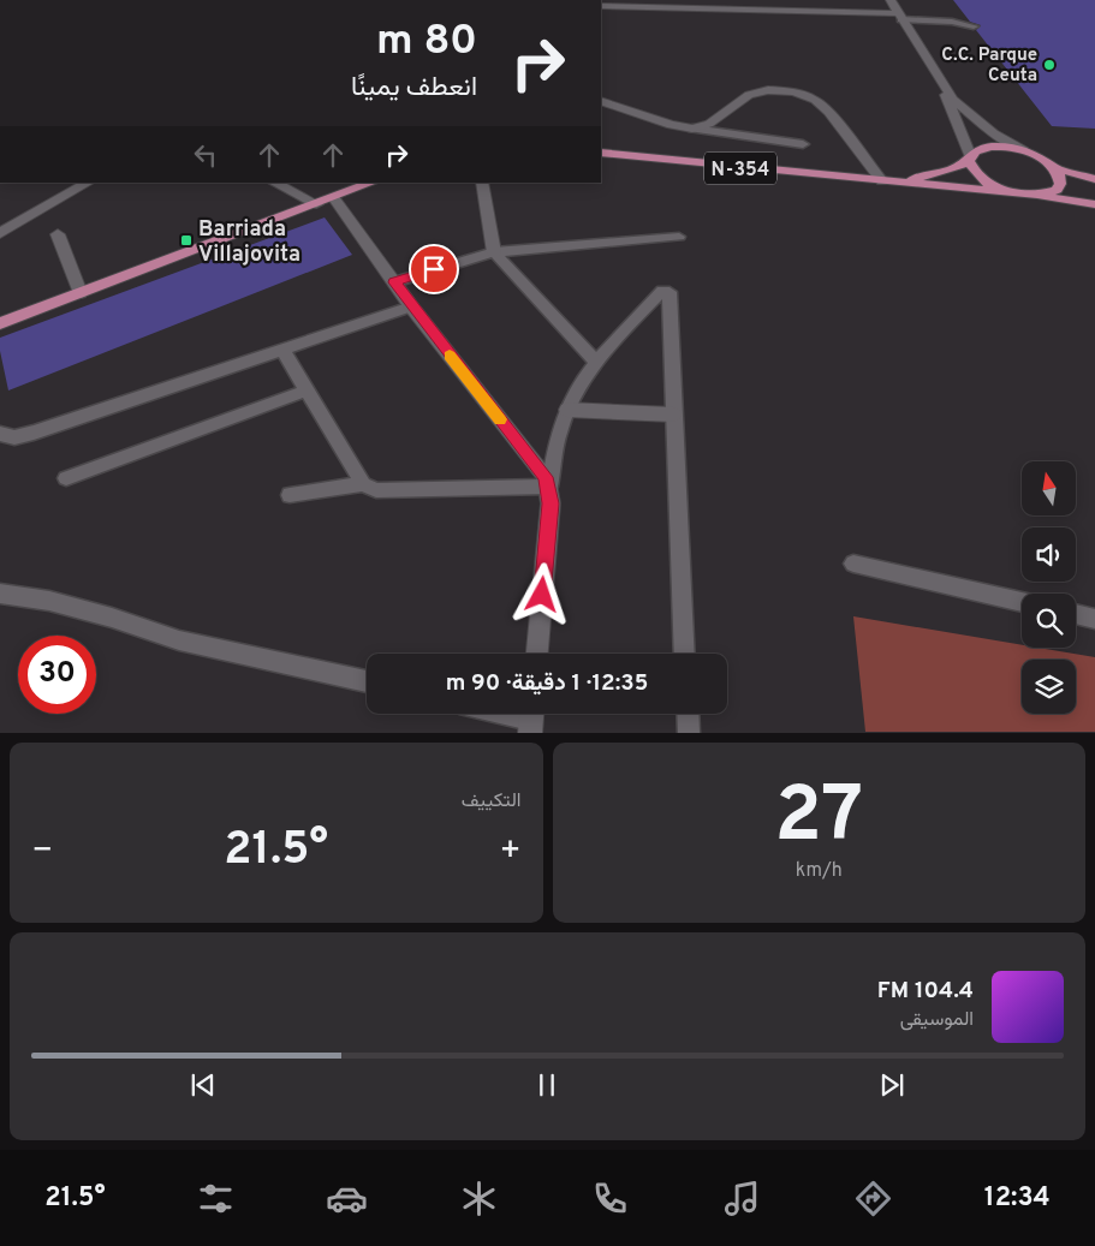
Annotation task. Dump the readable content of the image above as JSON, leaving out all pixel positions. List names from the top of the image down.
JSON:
{
  "streets": {
    "highway": ["N-354"]
  },
  "places": {
    "other": ["C.C. Parque Ceuta"],
    "transit": ["Barriada Villajovita"]
  },
  "north": "top",
  "page": {
    "turn": ["80 m", "انعطف يمينًا"],
    "limit": "30",
    "trip": "12:35 · 1 دقيقة · 90 m",
    "tile": [
      ["27", "km/h"],
      "التكييف"
    ],
    "heat": ["−", "21.5°", "+"],
    "song": ["104.4 FM", "الموسيقى"],
    "tabs": ["12:34", "21.5°"]
  }
}
